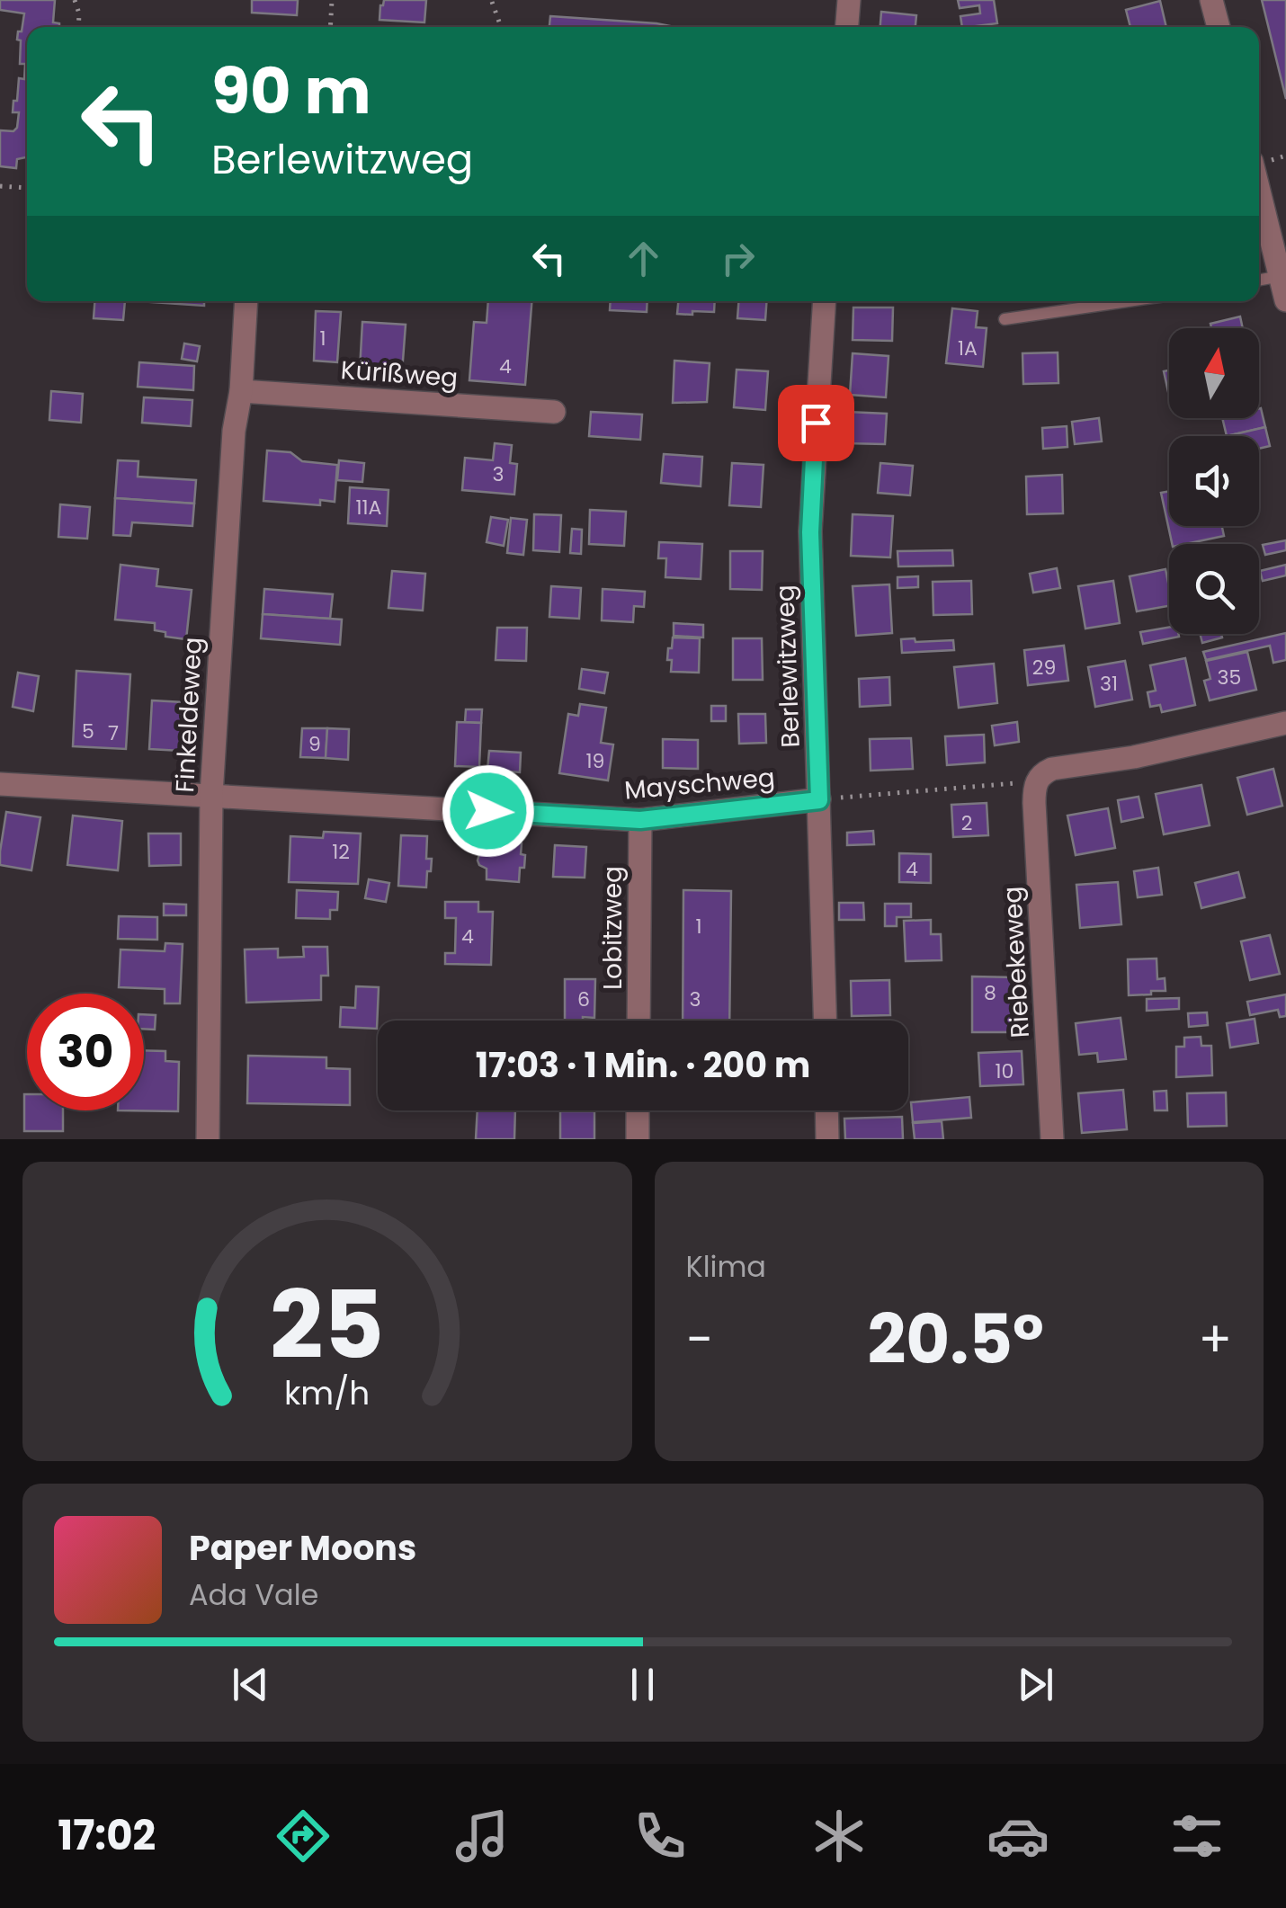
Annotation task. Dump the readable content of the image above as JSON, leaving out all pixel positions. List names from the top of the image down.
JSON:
{
  "streets": {
    "street": [
      "Kürißweg",
      "Berlewitzweg",
      "Finkeldeweg",
      "Mayschweg",
      "Lobitzweg",
      "Riebekeweg"
    ]
  },
  "crossings": [
    ["Kürißweg", "Finkeldeweg"],
    ["Berlewitzweg", "Mayschweg"],
    ["Finkeldeweg", "Mayschweg"],
    ["Mayschweg", "Lobitzweg"]
  ],
  "house_numbers": [
    "1",
    "1A",
    "4",
    "3",
    "11A",
    "29",
    "35",
    "31",
    "5",
    "7",
    "9",
    "19",
    "2",
    "12",
    "4",
    "1",
    "4",
    "8",
    "6",
    "3",
    "10"
  ],
  "north": "top",
  "page": {
    "turn": ["90 m", "Berlewitzweg"],
    "limit": "30",
    "trip": "17:03 · 1 Min. · 200 m",
    "tile": "Klima",
    "heat": ["−", "20.5°", "+"],
    "song": ["Paper Moons", "Ada Vale"],
    "tabs": "17:02",
    "gauge": ["25", "km/h"]
  }
}
